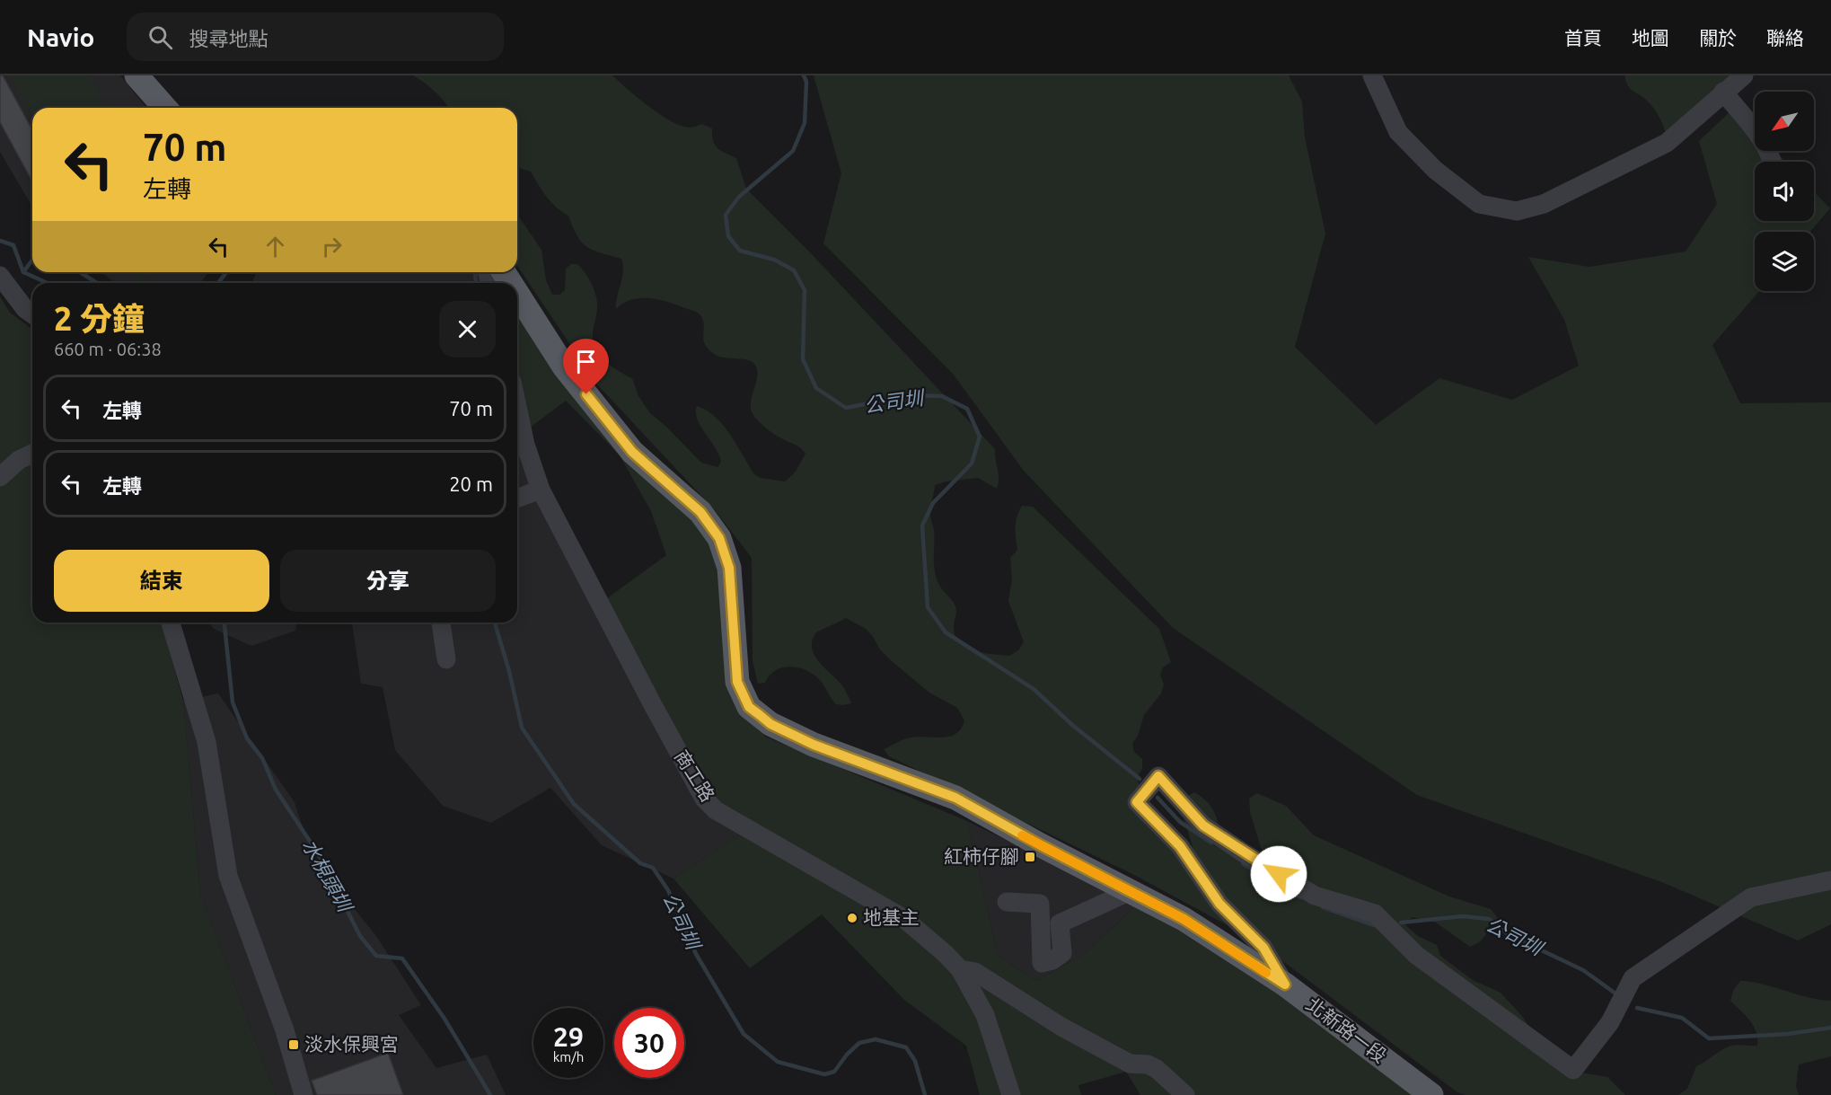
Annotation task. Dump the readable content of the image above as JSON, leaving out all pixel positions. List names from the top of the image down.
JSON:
{
  "streets": {
    "main road": ["北新路一段"],
    "street": ["商工路"]
  },
  "water": ["公司圳", "水梘頭圳"],
  "places": {
    "transit": ["紅柿仔腳", "淡水保興宮"],
    "other": ["地基主"]
  },
  "north": "bottom left",
  "page": {
    "header": "Navio",
    "search": "搜尋地點",
    "nav": [
      "首頁",
      "地圖",
      "關於",
      "聯絡"
    ],
    "turn": ["70 m", "左轉"],
    "heading": ["2 分鐘", "660 m · 06:38"],
    "list": [
      {
        "name": "左轉",
        "value": "70 m"
      },
      {
        "name": "左轉",
        "value": "20 m"
      }
    ],
    "buttons": ["結束", "分享"],
    "speed": "29 km/h",
    "limit": "30"
  }
}
